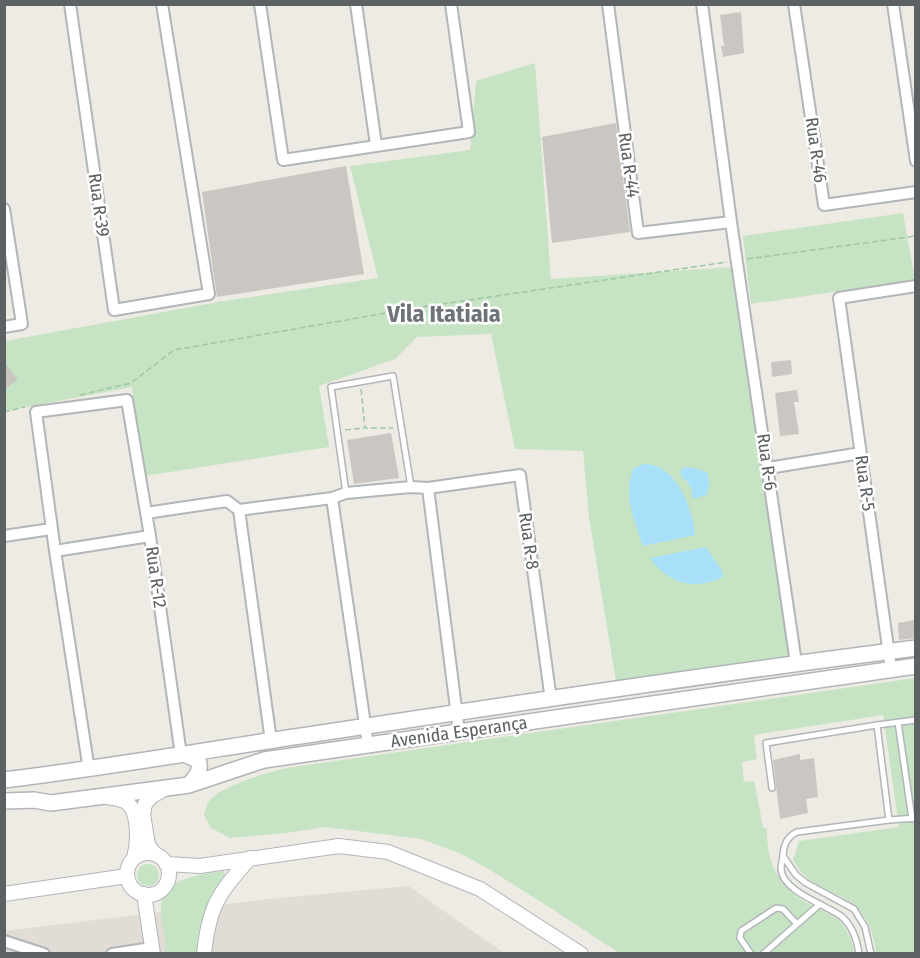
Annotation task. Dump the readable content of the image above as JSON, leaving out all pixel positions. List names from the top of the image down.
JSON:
{
  "streets": {
    "main road": ["Avenida Esperança"],
    "street": [
      "Rua R-46",
      "Rua R-44",
      "Rua R-39",
      "Rua R-6",
      "Rua R-5",
      "Rua R-8",
      "Rua R-12"
    ]
  },
  "crossings": [
    ["Rua R-44", "Rua R-6"],
    ["Rua R-6", "Avenida Esperança"],
    ["Rua R-5", "Avenida Esperança"],
    ["Rua R-8", "Avenida Esperança"],
    ["Rua R-12", "Avenida Esperança"]
  ],
  "districts": ["Vila Itatiaia"]
}
